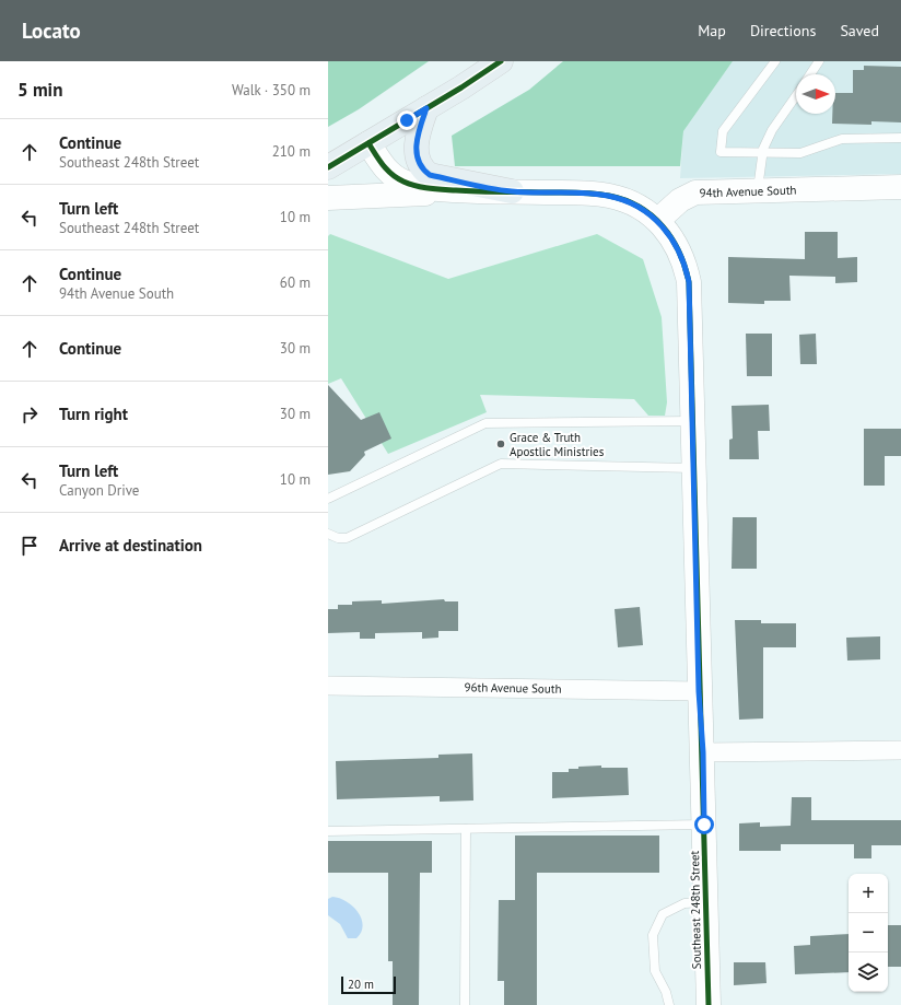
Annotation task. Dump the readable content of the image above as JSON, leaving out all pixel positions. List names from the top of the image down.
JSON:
{
  "streets": {
    "street": ["94th Avenue South", "96th Avenue South", "Southeast 248th Street"]
  },
  "crossings": [
    ["94th Avenue South", "Southeast 248th Street"],
    ["96th Avenue South", "Southeast 248th Street"]
  ],
  "places": ["Grace & Truth Apostlic Ministries"],
  "scale_bar": "20 m",
  "north": "right",
  "page": {
    "header": "Locato",
    "nav": ["Map", "Directions", "Saved"],
    "heading": ["5 min", "Walk · 350 m"],
    "list": [
      ["Continue", "Southeast 248th Street", "210 m"],
      ["Turn left", "Southeast 248th Street", "10 m"],
      ["Continue", "94th Avenue South", "60 m"],
      ["Continue", "30 m"],
      ["Turn right", "30 m"],
      ["Turn left", "Canyon Drive", "10 m"],
      "Arrive at destination"
    ],
    "map_buttons": ["+", "−"],
    "scale": "20 m"
  }
}
